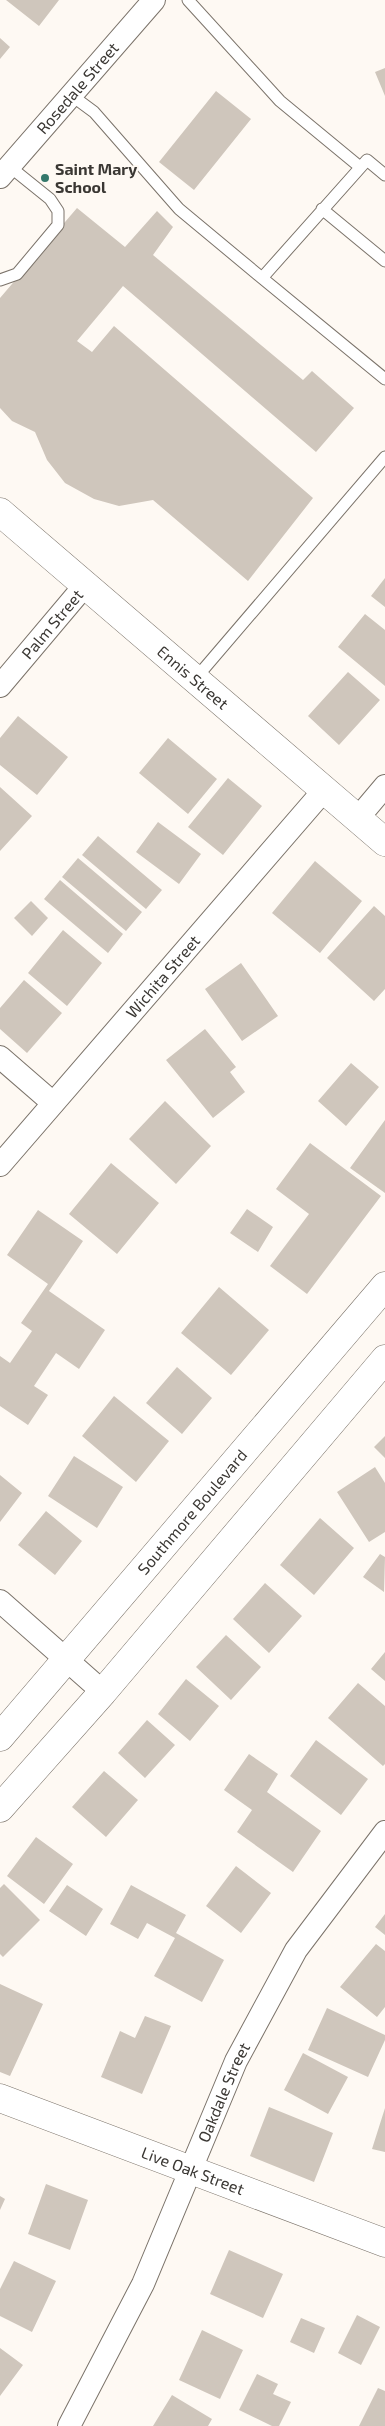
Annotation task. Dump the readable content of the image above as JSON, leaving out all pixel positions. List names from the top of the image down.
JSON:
{
  "streets": {
    "street": [
      "Rosedale Street",
      "Palm Street",
      "Ennis Street",
      "Wichita Street",
      "Southmore Boulevard",
      "Oakdale Street",
      "Live Oak Street"
    ]
  },
  "crossings": [
    ["Palm Street", "Ennis Street"],
    ["Ennis Street", "Wichita Street"],
    ["Oakdale Street", "Live Oak Street"]
  ],
  "places": ["Saint Mary School"]
}
